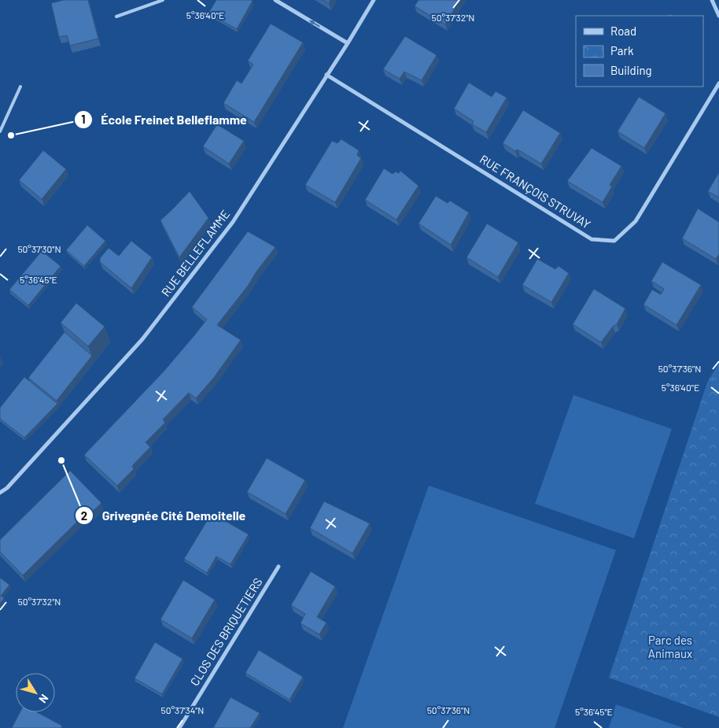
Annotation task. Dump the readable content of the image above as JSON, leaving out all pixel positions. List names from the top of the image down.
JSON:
{
  "streets": {
    "street": ["RUE FRANÇOIS STRUVAY", "RUE BELLEFLAMME", "CLOS DES BRIQUETIERS"]
  },
  "crossings": [
    ["RUE FRANÇOIS STRUVAY", "RUE BELLEFLAMME"]
  ],
  "parks": ["Parc des Animaux"],
  "places": ["École Freinet Belleflamme", "Grivegnée Cité Demoitelle"],
  "legend": ["Road", "Park", "Building"],
  "north": "bottom right",
  "coordinates": [
    "5°36'40\"E",
    "50°37'32\"N",
    "50°37'30\"N",
    "5°36'45\"E",
    "50°37'36\"N",
    "50°37'34\"N"
  ]
}
